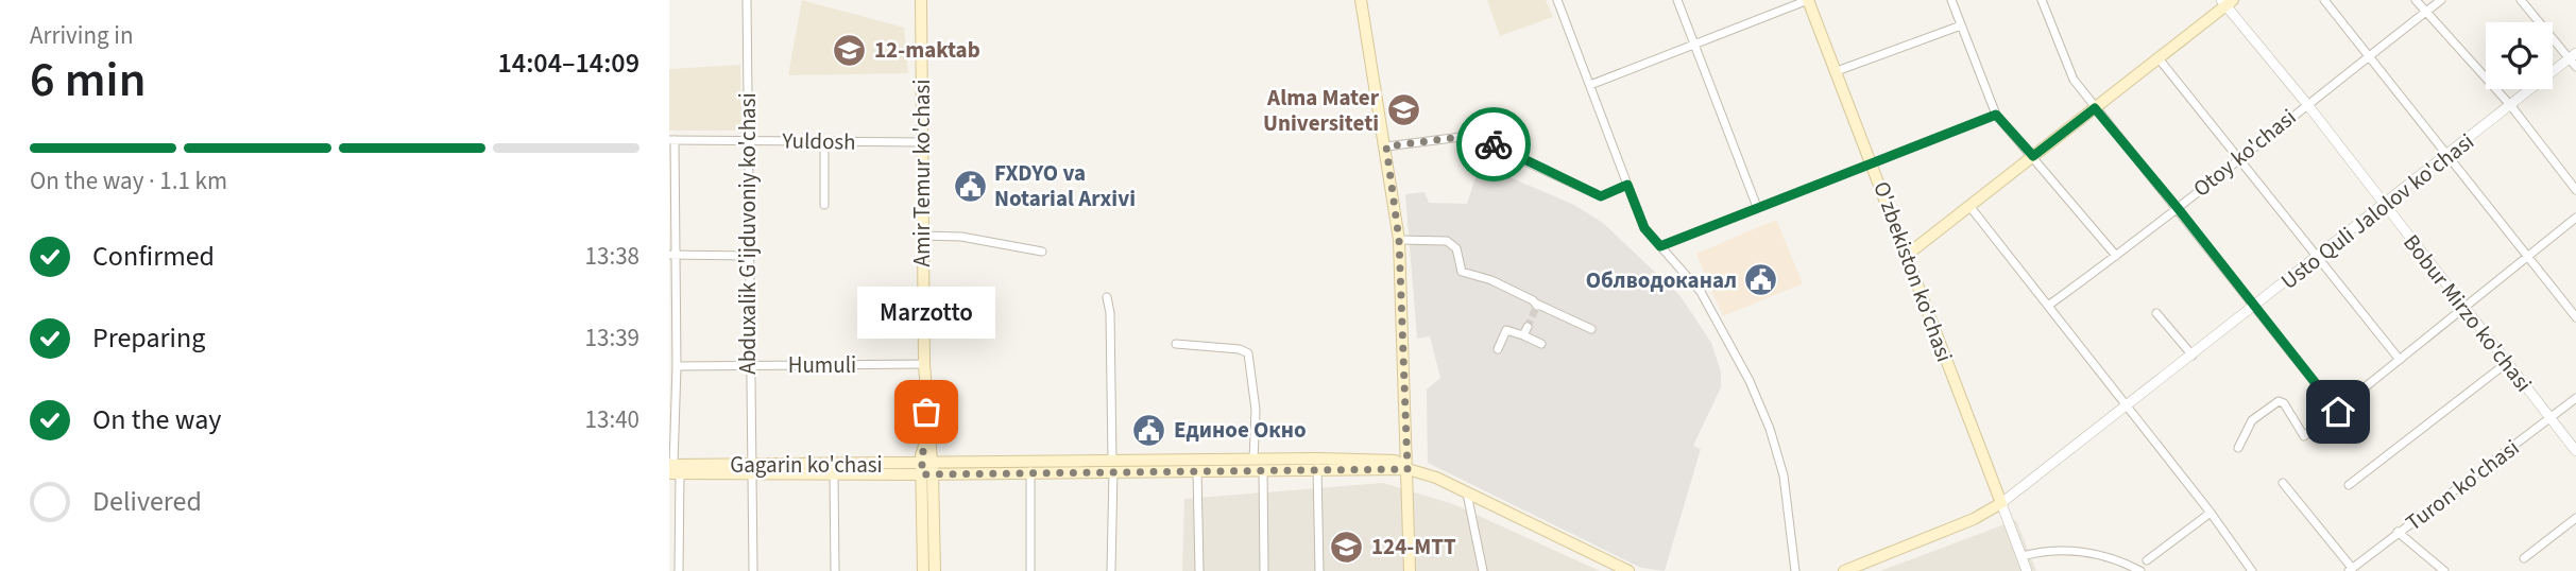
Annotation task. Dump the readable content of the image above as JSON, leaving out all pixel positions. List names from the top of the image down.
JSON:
{
  "streets": {
    "main road": ["Amir Temur ko'chasi", "O'zbekiston ko'chasi", "Gagarin ko'chasi"],
    "street": [
      "Yuldosh",
      "Otoy ko'chasi",
      "Usto Quli Jalolov ko'chasi",
      "Abduxalik G'ijduvoniy ko'chasi",
      "Bobur Mirzo ko'chasi",
      "Humuli",
      "Turon ko'chasi"
    ]
  },
  "crossings": [
    ["Yuldosh", "Amir Temur ko'chasi"],
    ["Yuldosh", "Abduxalik G'ijduvoniy ko'chasi"],
    ["Otoy ko'chasi", "Bobur Mirzo ko'chasi"],
    ["Amir Temur ko'chasi", "Humuli"],
    ["Amir Temur ko'chasi", "Gagarin ko'chasi"],
    ["Usto Quli Jalolov ko'chasi", "O'zbekiston ko'chasi"],
    ["Usto Quli Jalolov ko'chasi", "Bobur Mirzo ko'chasi"],
    ["Abduxalik G'ijduvoniy ko'chasi", "Humuli"],
    ["Abduxalik G'ijduvoniy ko'chasi", "Gagarin ko'chasi"],
    ["Bobur Mirzo ko'chasi", "Turon ko'chasi"]
  ],
  "places": {
    "school or university": ["12-maktab", "Alma Mater Universiteti", "124-MTT"],
    "public building": ["FXDYO va Notarial Arxivi", "Облводоканал", "Единое Окно"],
    "other": ["Marzotto"]
  },
  "page": {
    "heading": ["6 min", "Arriving in", "14:04–14:09"],
    "bar": "On the way · 1.1 km",
    "list": [
      ["Confirmed", "13:38"],
      ["Preparing", "13:39"],
      ["On the way", "13:40"],
      "Delivered"
    ],
    "bubble": "Marzotto"
  }
}
